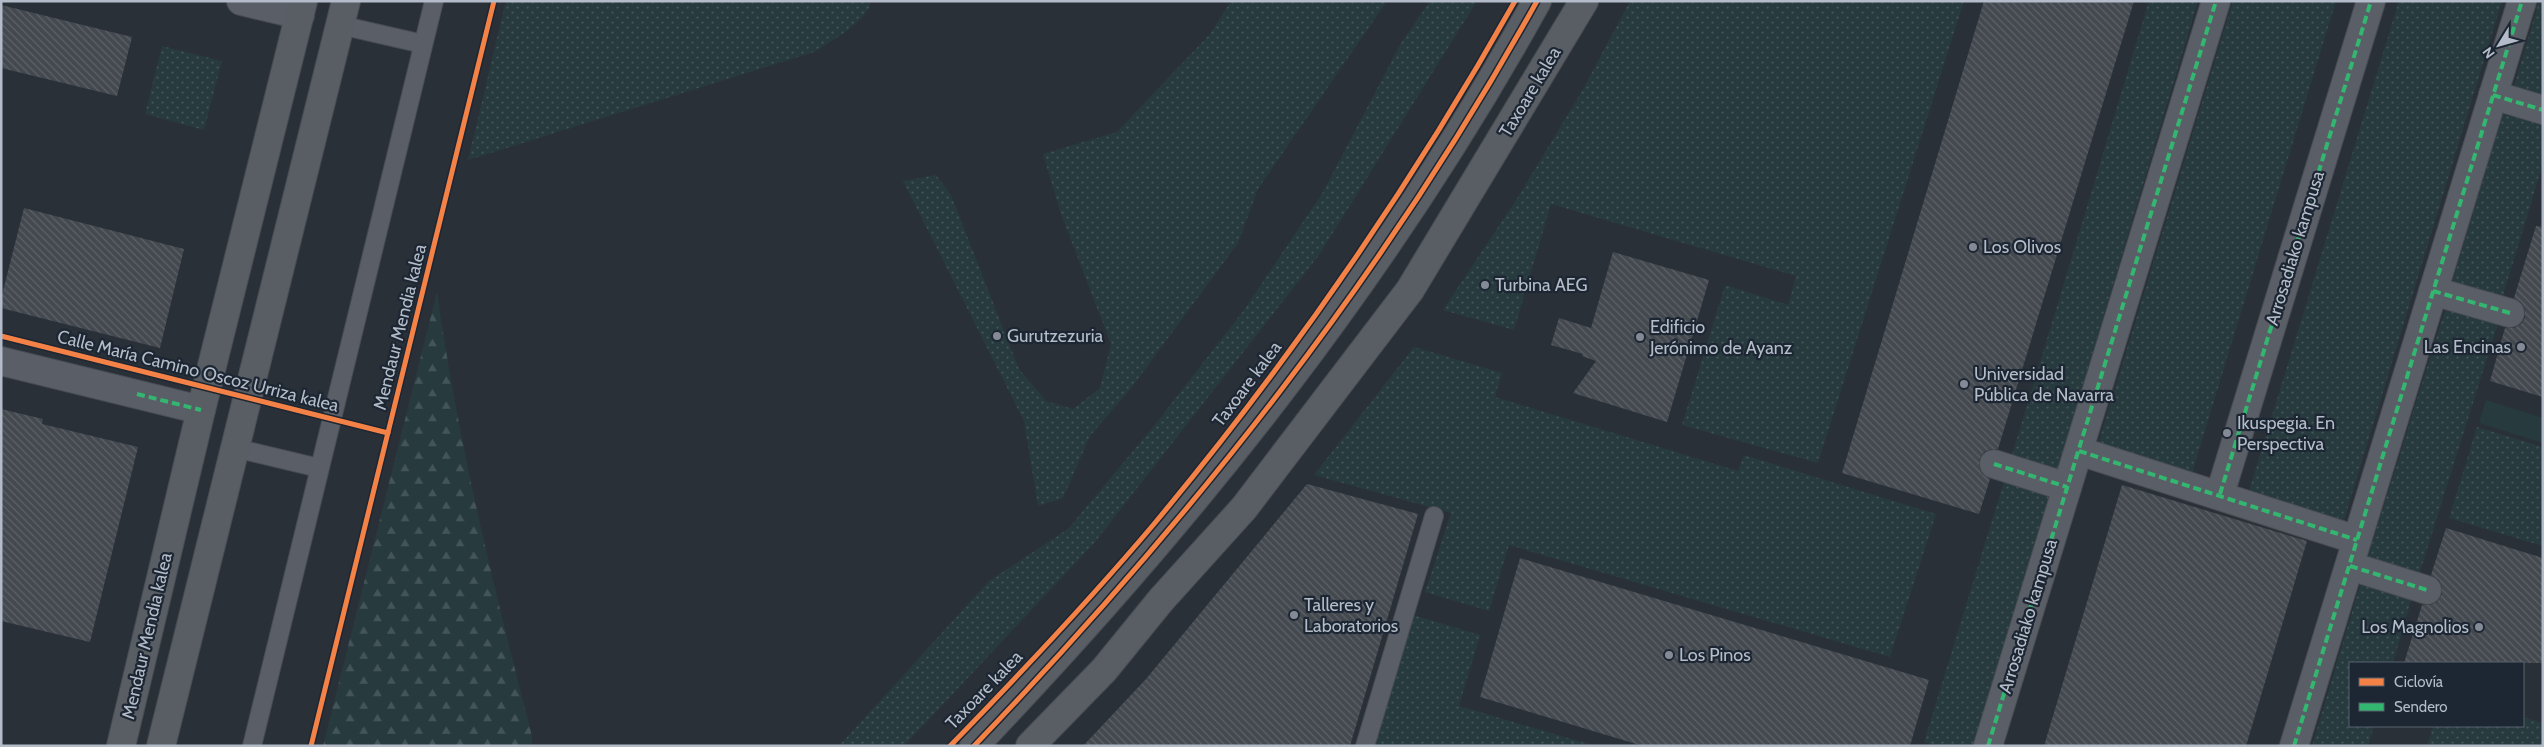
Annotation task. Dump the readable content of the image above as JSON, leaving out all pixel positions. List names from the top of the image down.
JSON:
{
  "streets": {
    "street": [
      "Taxoare kalea",
      "Arrosadiako kampusa",
      "Mendaur Mendia kalea",
      "Calle María Camino Oscoz Urriza kalea"
    ]
  },
  "crossings": [
    ["Mendaur Mendia kalea", "Calle María Camino Oscoz Urriza kalea"]
  ],
  "places": [
    "Los Olivos",
    "Turbina AEG",
    "Gurutzezuria",
    "Edificio Jerónimo de Ayanz",
    "Las Encinas",
    "Universidad Pública de Navarra",
    "Ikuspegia. En Perspectiva",
    "Talleres y Laboratorios",
    "Los Magnolios",
    "Los Pinos"
  ],
  "legend": ["Ciclovía", "Sendero"],
  "north": "bottom left"
}
